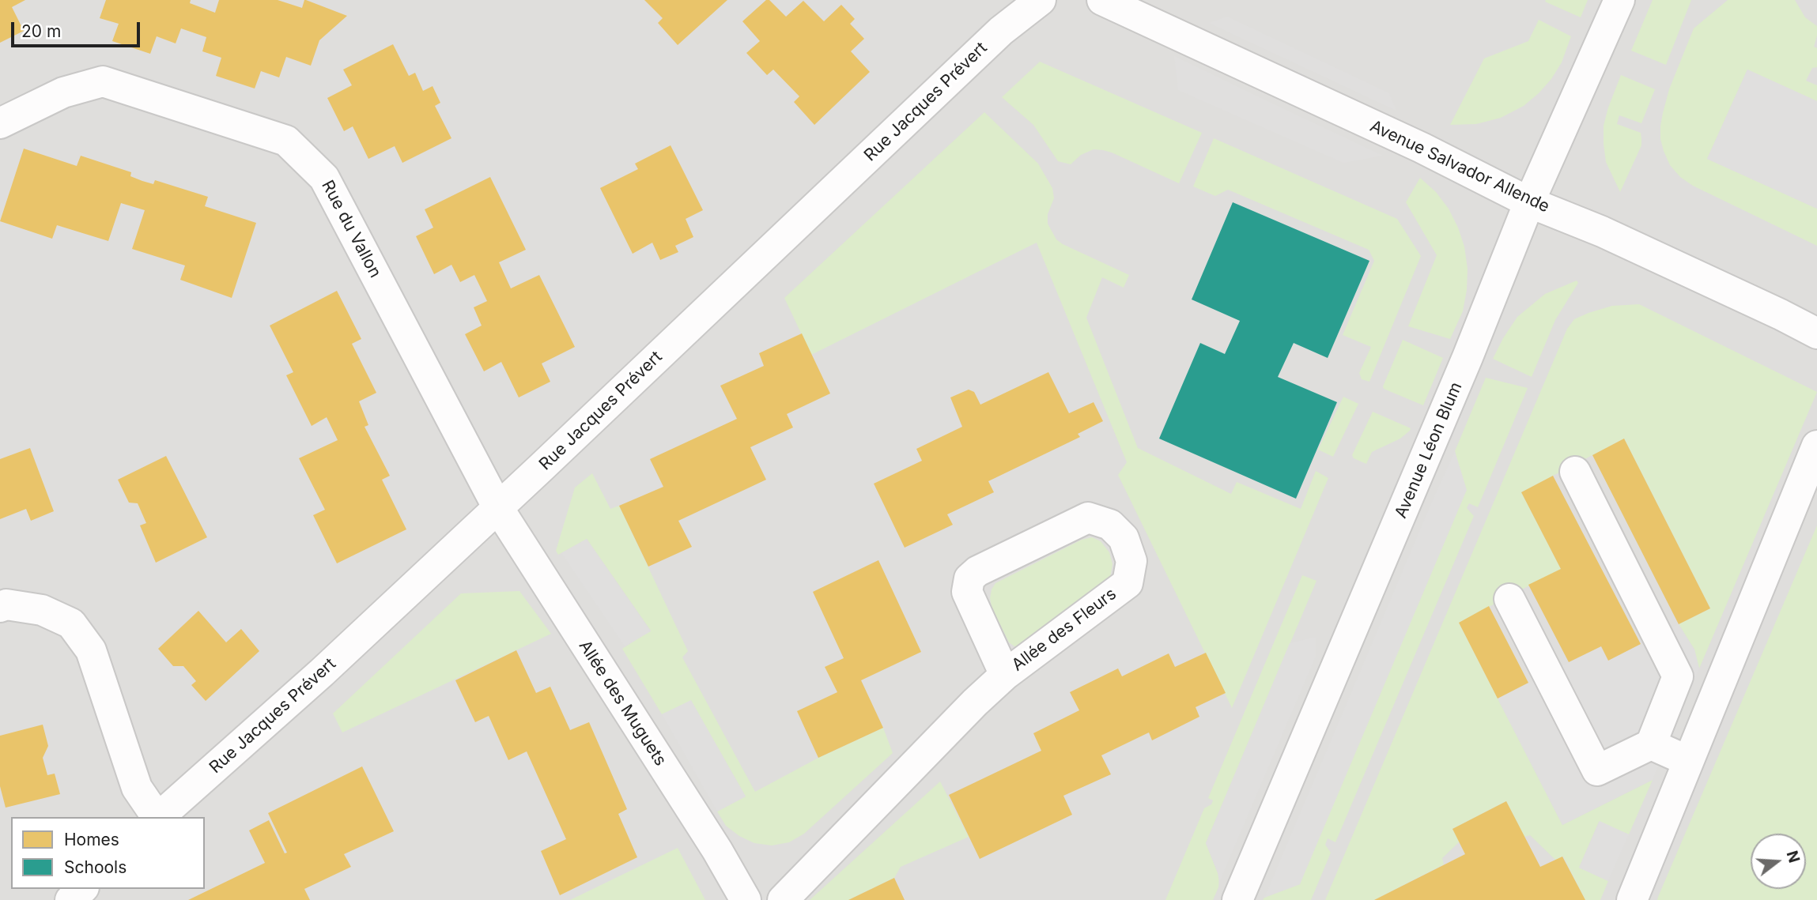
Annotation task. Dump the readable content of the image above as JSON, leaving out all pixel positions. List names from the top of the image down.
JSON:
{
  "streets": {
    "street": [
      "Rue Jacques Prévert",
      "Avenue Salvador Allende",
      "Rue du Vallon",
      "Avenue Léon Blum",
      "Allée des Fleurs",
      "Allée des Muguets"
    ]
  },
  "crossings": [
    ["Rue Jacques Prévert", "Rue du Vallon"],
    ["Rue Jacques Prévert", "Allée des Muguets"],
    ["Avenue Salvador Allende", "Avenue Léon Blum"],
    ["Rue du Vallon", "Allée des Muguets"]
  ],
  "legend": ["Homes", "Schools"],
  "scale_bar": "20 m",
  "north": "right"
}
